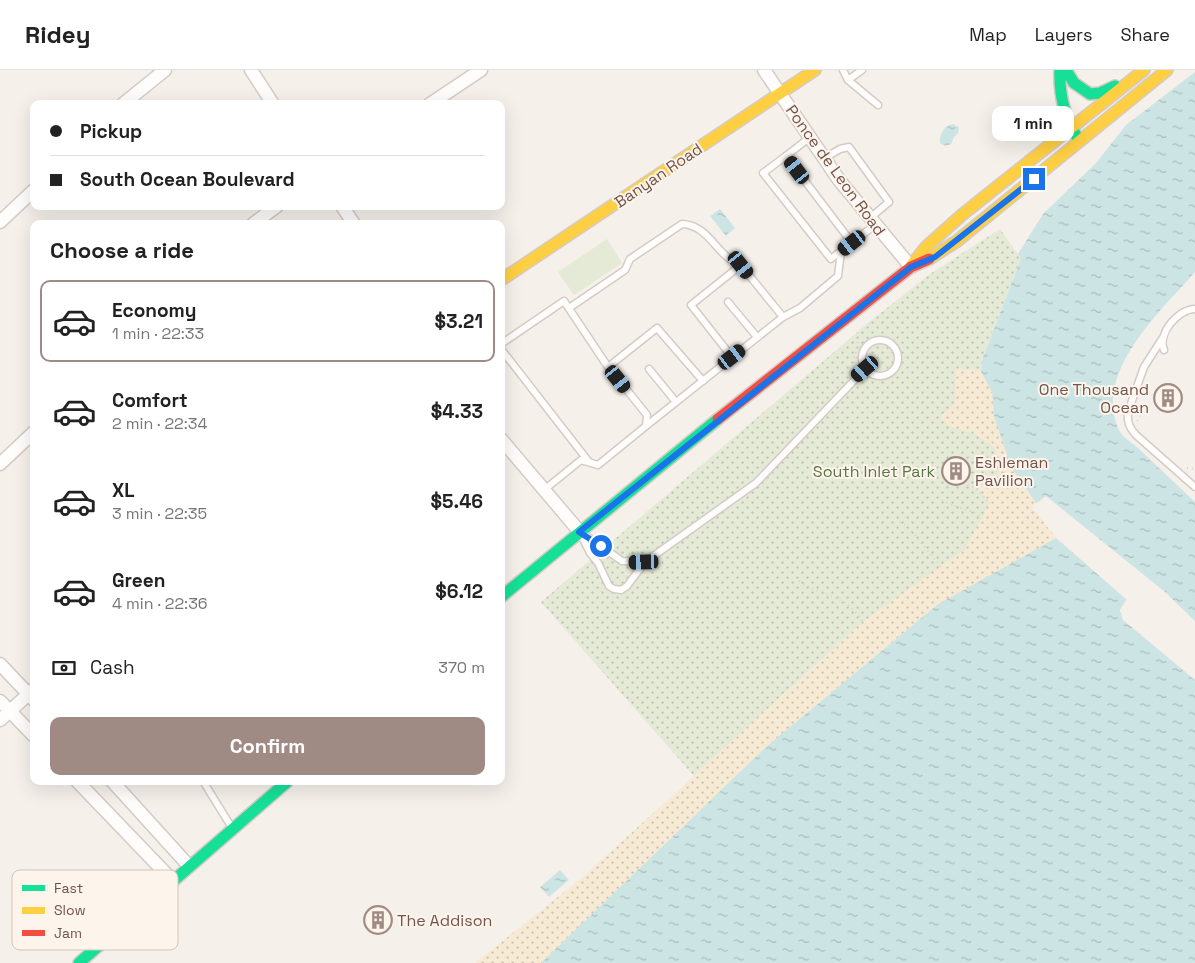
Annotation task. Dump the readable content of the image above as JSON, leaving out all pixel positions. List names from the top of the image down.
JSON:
{
  "streets": {
    "main road": ["Banyan Road"],
    "street": ["Ponce de Leon Road"]
  },
  "crossings": [
    ["Ponce de Leon Road", "Banyan Road"]
  ],
  "parks": ["South Inlet Park"],
  "places": {
    "building": ["One Thousand Ocean", "Eshleman Pavilion", "The Addison"]
  },
  "legend": ["Fast", "Slow", "Jam"],
  "page": {
    "header": "Ridey",
    "nav": ["Map", "Layers", "Share"],
    "banner": ["Pickup", "South Ocean Boulevard"],
    "bubble": "1 min",
    "heading": "Choose a ride",
    "list": [
      {
        "name": "Economy",
        "note": "1 min · 22:33",
        "value": "$3.21"
      },
      {
        "name": "Comfort",
        "note": "2 min · 22:34",
        "value": "$4.33"
      },
      {
        "name": "XL",
        "note": "3 min · 22:35",
        "value": "$5.46"
      },
      {
        "name": "Green",
        "note": "4 min · 22:36",
        "value": "$6.12"
      }
    ],
    "pay": ["Cash", "370 m"],
    "buttons": "Confirm"
  }
}
